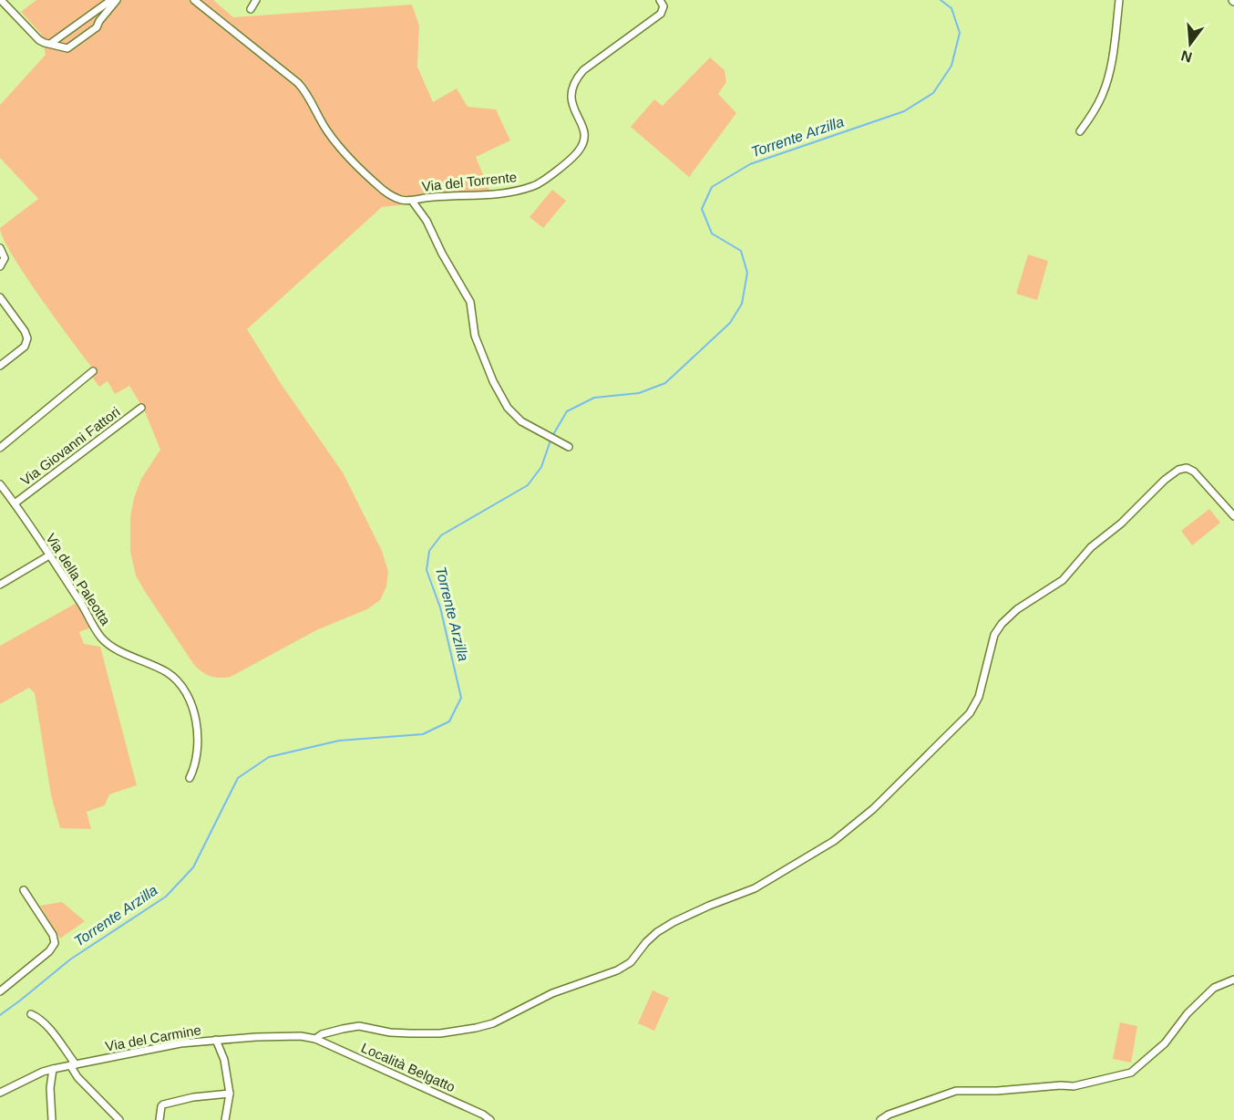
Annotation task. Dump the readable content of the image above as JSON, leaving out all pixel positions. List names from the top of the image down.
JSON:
{
  "streets": {
    "street": [
      "Via del Torrente",
      "Via Giovanni Fattori",
      "Via della Paleotta",
      "Via del Carmine",
      "Località Belgatto"
    ]
  },
  "crossings": [
    ["Via Giovanni Fattori", "Via della Paleotta"],
    ["Via del Carmine", "Località Belgatto"]
  ],
  "water": ["Torrente Arzilla"],
  "north": "bottom"
}
